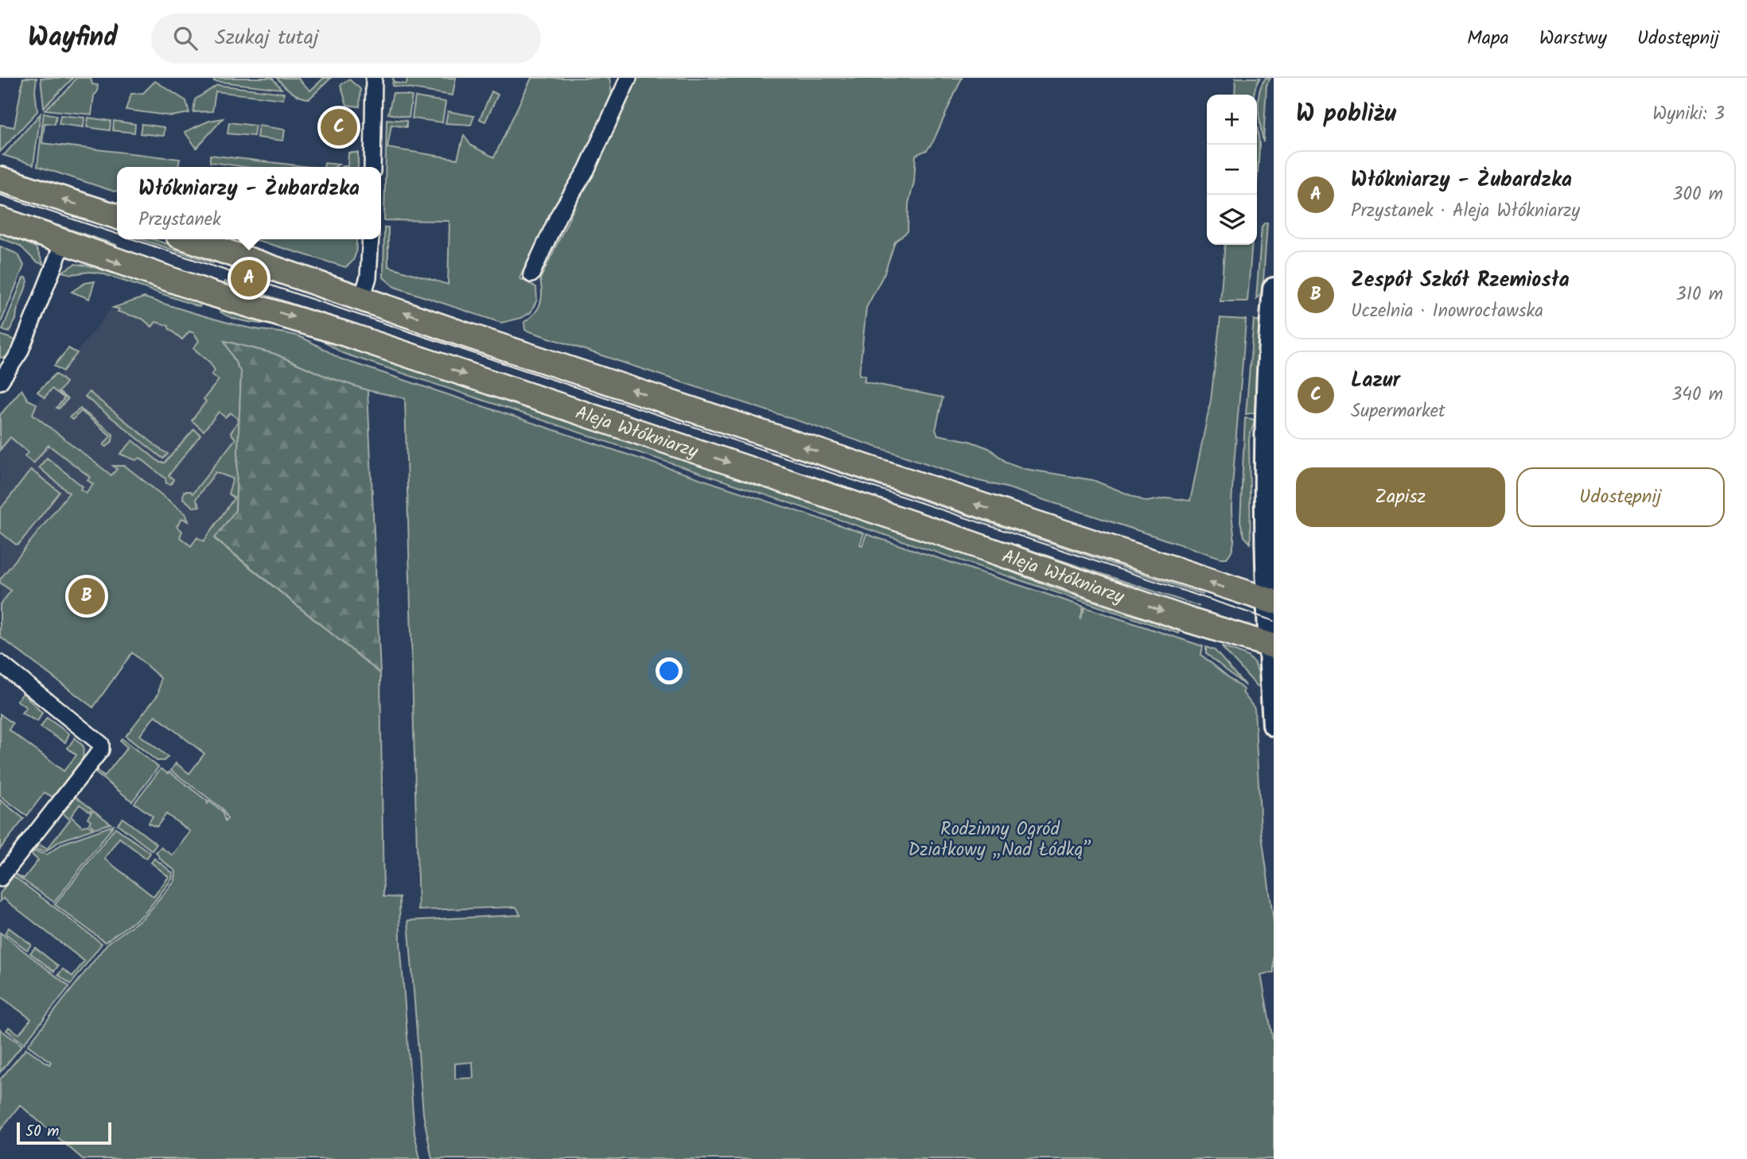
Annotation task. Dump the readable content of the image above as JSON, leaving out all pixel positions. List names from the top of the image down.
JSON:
{
  "streets": {
    "main road": ["Aleja Włókniarzy"]
  },
  "parks": ["Rodzinny Ogród Działkowy „Nad Łódką”"],
  "scale_bar": "50 m",
  "page": {
    "header": "Wayfind",
    "search": "Szukaj tutaj",
    "nav": ["Mapa", "Warstwy", "Udostępnij"],
    "heading": ["W pobliżu", "Wyniki: 3"],
    "map_buttons": ["+", "−"],
    "pins": ["C", "A", "B"],
    "list": [
      {
        "mark": "A",
        "name": "Włókniarzy - Żubardzka",
        "note": "Przystanek · Aleja Włókniarzy",
        "value": "300 m"
      },
      {
        "mark": "B",
        "name": "Zespół Szkół Rzemiosła",
        "note": "Uczelnia · Inowrocławska",
        "value": "310 m"
      },
      {
        "mark": "C",
        "name": "Lazur",
        "note": "Supermarket",
        "value": "340 m"
      }
    ],
    "popup": ["Włókniarzy - Żubardzka", "Przystanek"],
    "buttons": ["Zapisz", "Udostępnij"],
    "scale": "50 m"
  }
}
